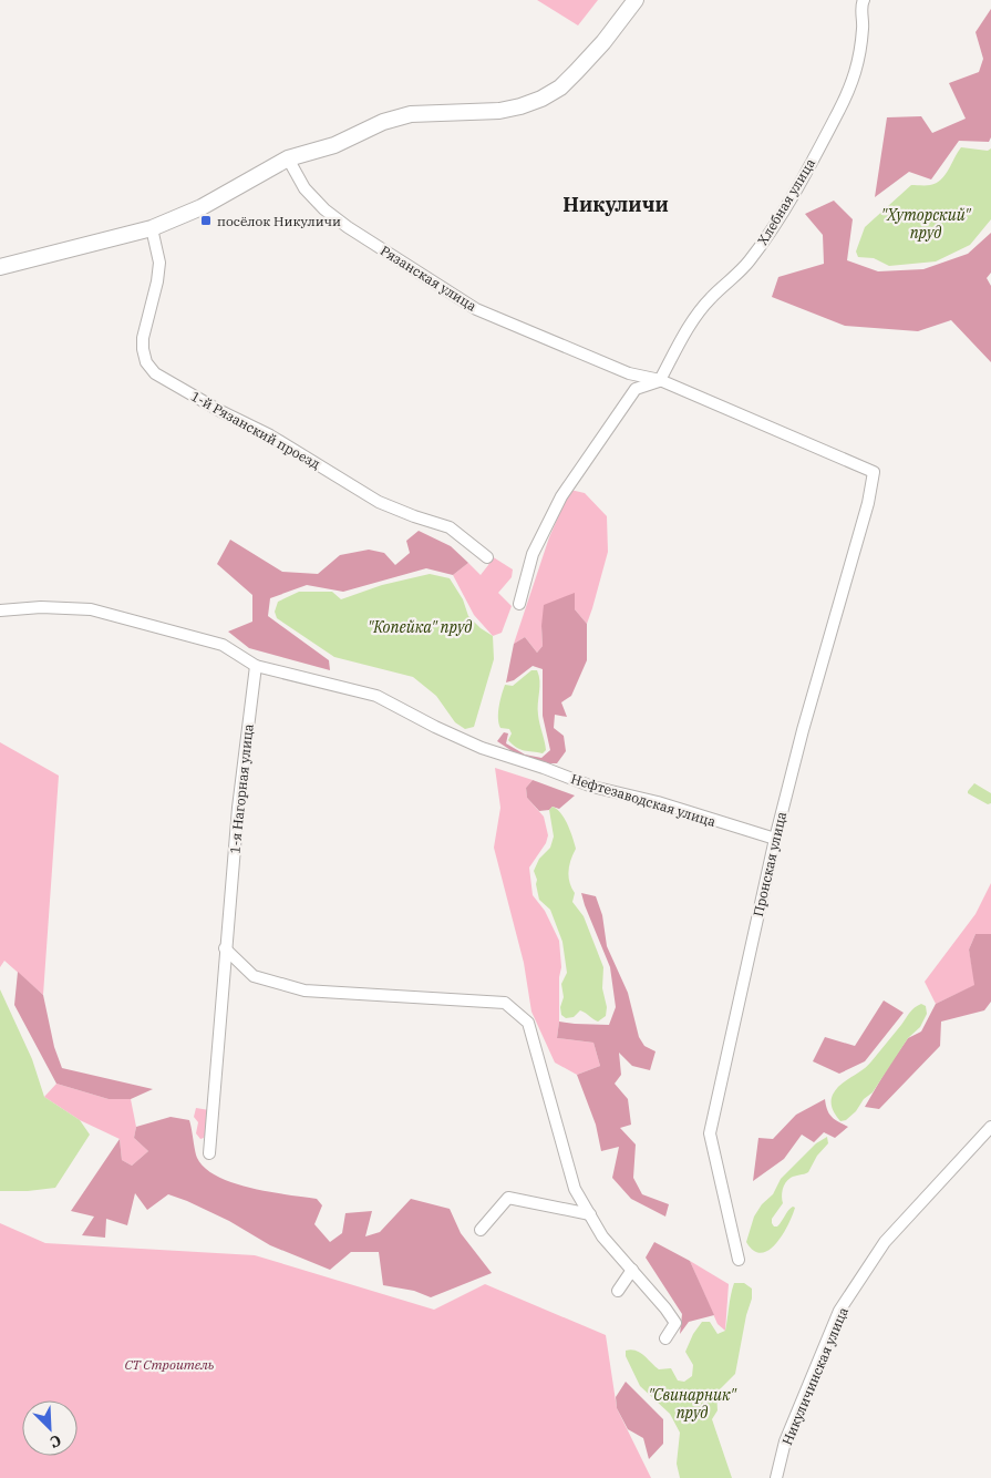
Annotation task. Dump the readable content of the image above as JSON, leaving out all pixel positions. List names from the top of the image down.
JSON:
{
  "streets": {
    "street": [
      "Хлебная улица",
      "Рязанская улица",
      "1-й Рязанский проезд",
      "1-я Нагорная улица",
      "Нефтезаводская улица",
      "Пронская улица",
      "Никуличинская улица"
    ]
  },
  "crossings": [
    ["Хлебная улица", "Рязанская улица"],
    ["Рязанская улица", "Пронская улица"],
    ["1-я Нагорная улица", "Нефтезаводская улица"],
    ["Нефтезаводская улица", "Пронская улица"]
  ],
  "districts": ["Никуличи"],
  "water": ["\"Хуторский\" пруд", "\"Копейка\" пруд", "\"Свинарник\" пруд"],
  "parks": ["СТ Строитель"],
  "places": {
    "transit": ["посёлок Никуличи"]
  },
  "north": "bottom right"
}
